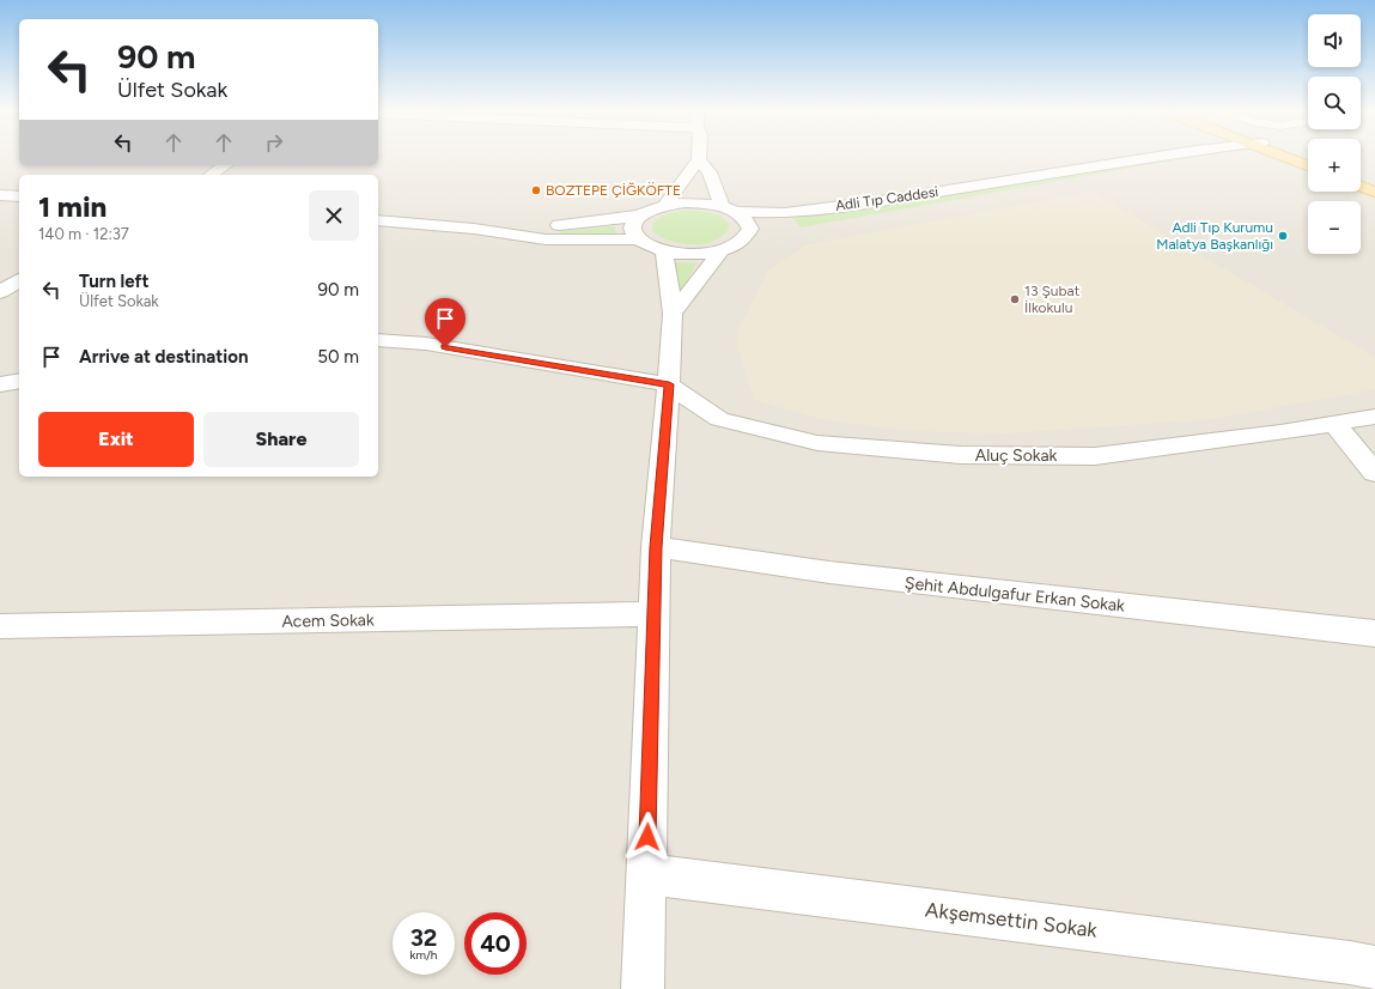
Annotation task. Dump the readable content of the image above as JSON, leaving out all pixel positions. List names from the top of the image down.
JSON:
{
  "streets": {
    "street": [
      "Adli Tıp Caddesi",
      "Aluç Sokak",
      "Şehit Abdulgafur Erkan Sokak",
      "Acem Sokak",
      "Akşemsettin Sokak"
    ]
  },
  "places": ["BOZTEPE ÇİĞKÖFTE", "Adli Tıp Kurumu Malatya Başkanlığı", "13 Şubat İlkokulu"],
  "page": {
    "map_buttons": ["+", "−"],
    "turn": ["90 m", "Ülfet Sokak"],
    "heading": ["1 min", "140 m · 12:37"],
    "list": [
      {
        "name": "Turn left",
        "note": "Ülfet Sokak",
        "value": "90 m"
      },
      {
        "name": "Arrive at destination",
        "value": "50 m"
      }
    ],
    "buttons": ["Exit", "Share"],
    "speed": "32 km/h",
    "limit": "40"
  }
}
